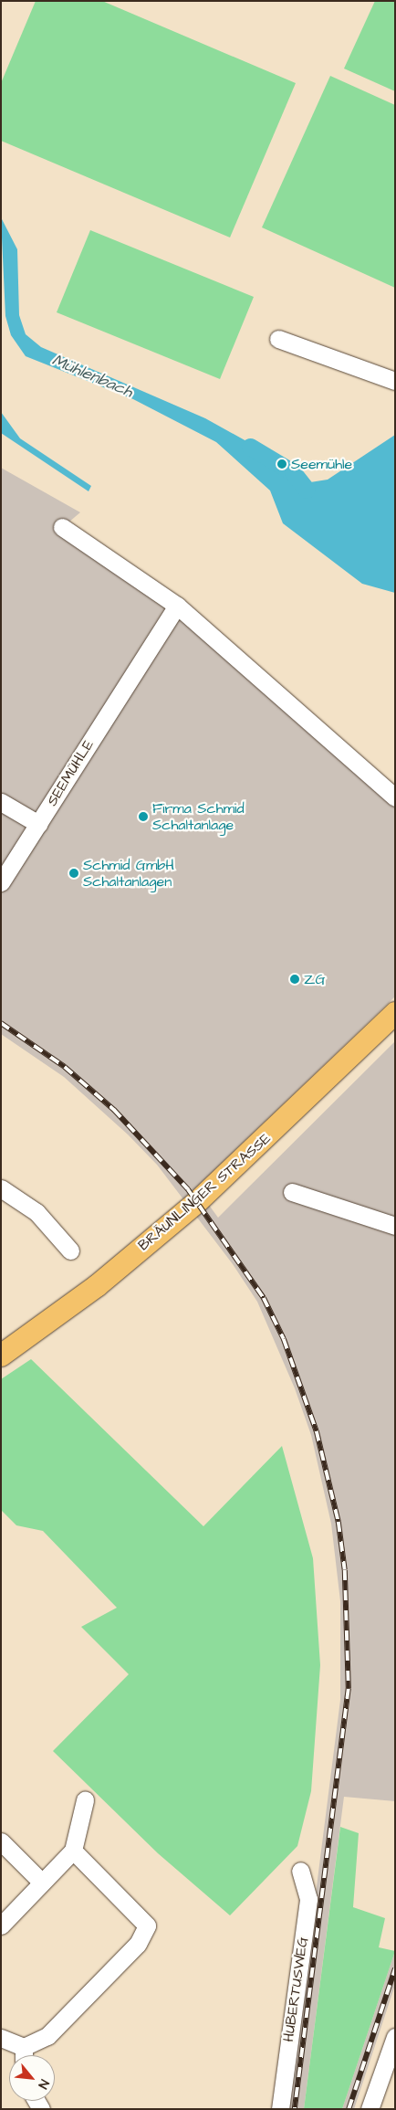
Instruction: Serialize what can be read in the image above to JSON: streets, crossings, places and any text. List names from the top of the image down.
{
  "streets": {
    "main road": ["BRÄUNLINGER STRASSE"],
    "street": ["SEEMÜHLE", "HUBERTUSWEG"]
  },
  "water": ["Mühlenbach"],
  "places": [
    "Seemühle",
    "Firma Schmid Schaltanlage",
    "Schmid GmbH Schaltanlagen",
    "ZG"
  ],
  "north": "bottom right"
}
